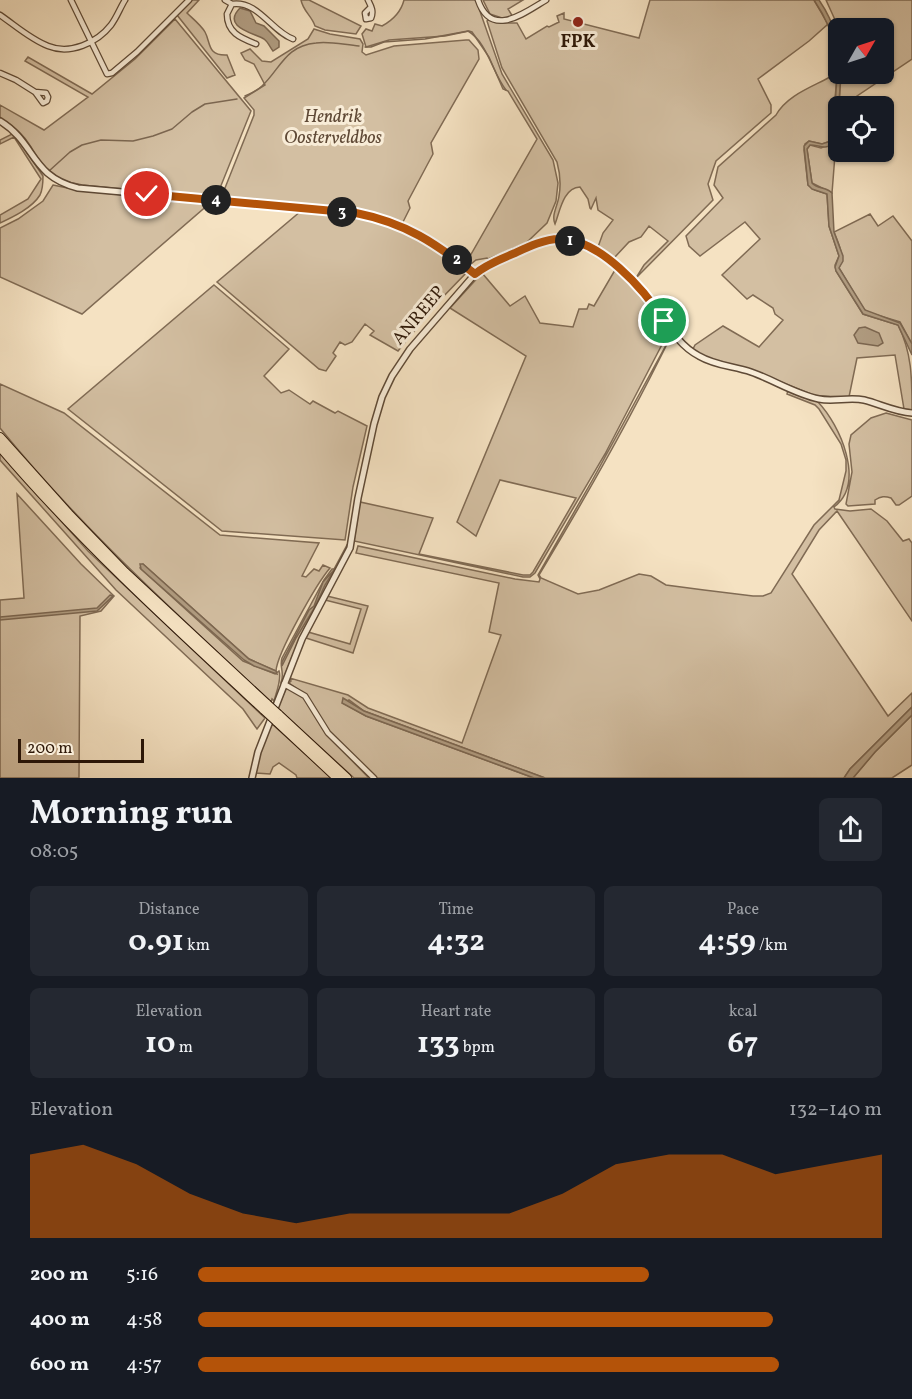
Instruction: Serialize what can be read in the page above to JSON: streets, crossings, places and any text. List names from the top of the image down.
{
  "streets": {
    "street": ["ANREEP"]
  },
  "parks": ["Hendrik Oosterveldbos"],
  "places": ["FPK"],
  "scale_bar": "200 m",
  "north": "top right",
  "page": {
    "pins": [
      "4",
      "3",
      "1",
      "2"
    ],
    "scale": "200 m",
    "heading": ["Morning run", "08:05"],
    "stats": [
      ["Distance", "0.91 km"],
      ["Time", "4:32"],
      ["Pace", "4:59 /km"],
      ["Elevation", "10 m"],
      ["Heart rate", "133 bpm"],
      ["kcal", "67"]
    ],
    "chart": ["Elevation", "132–140 m"],
    "list": [
      {
        "name": "200 m",
        "note": "5:16"
      },
      {
        "name": "400 m",
        "note": "4:58"
      },
      {
        "name": "600 m",
        "note": "4:57"
      }
    ]
  }
}
